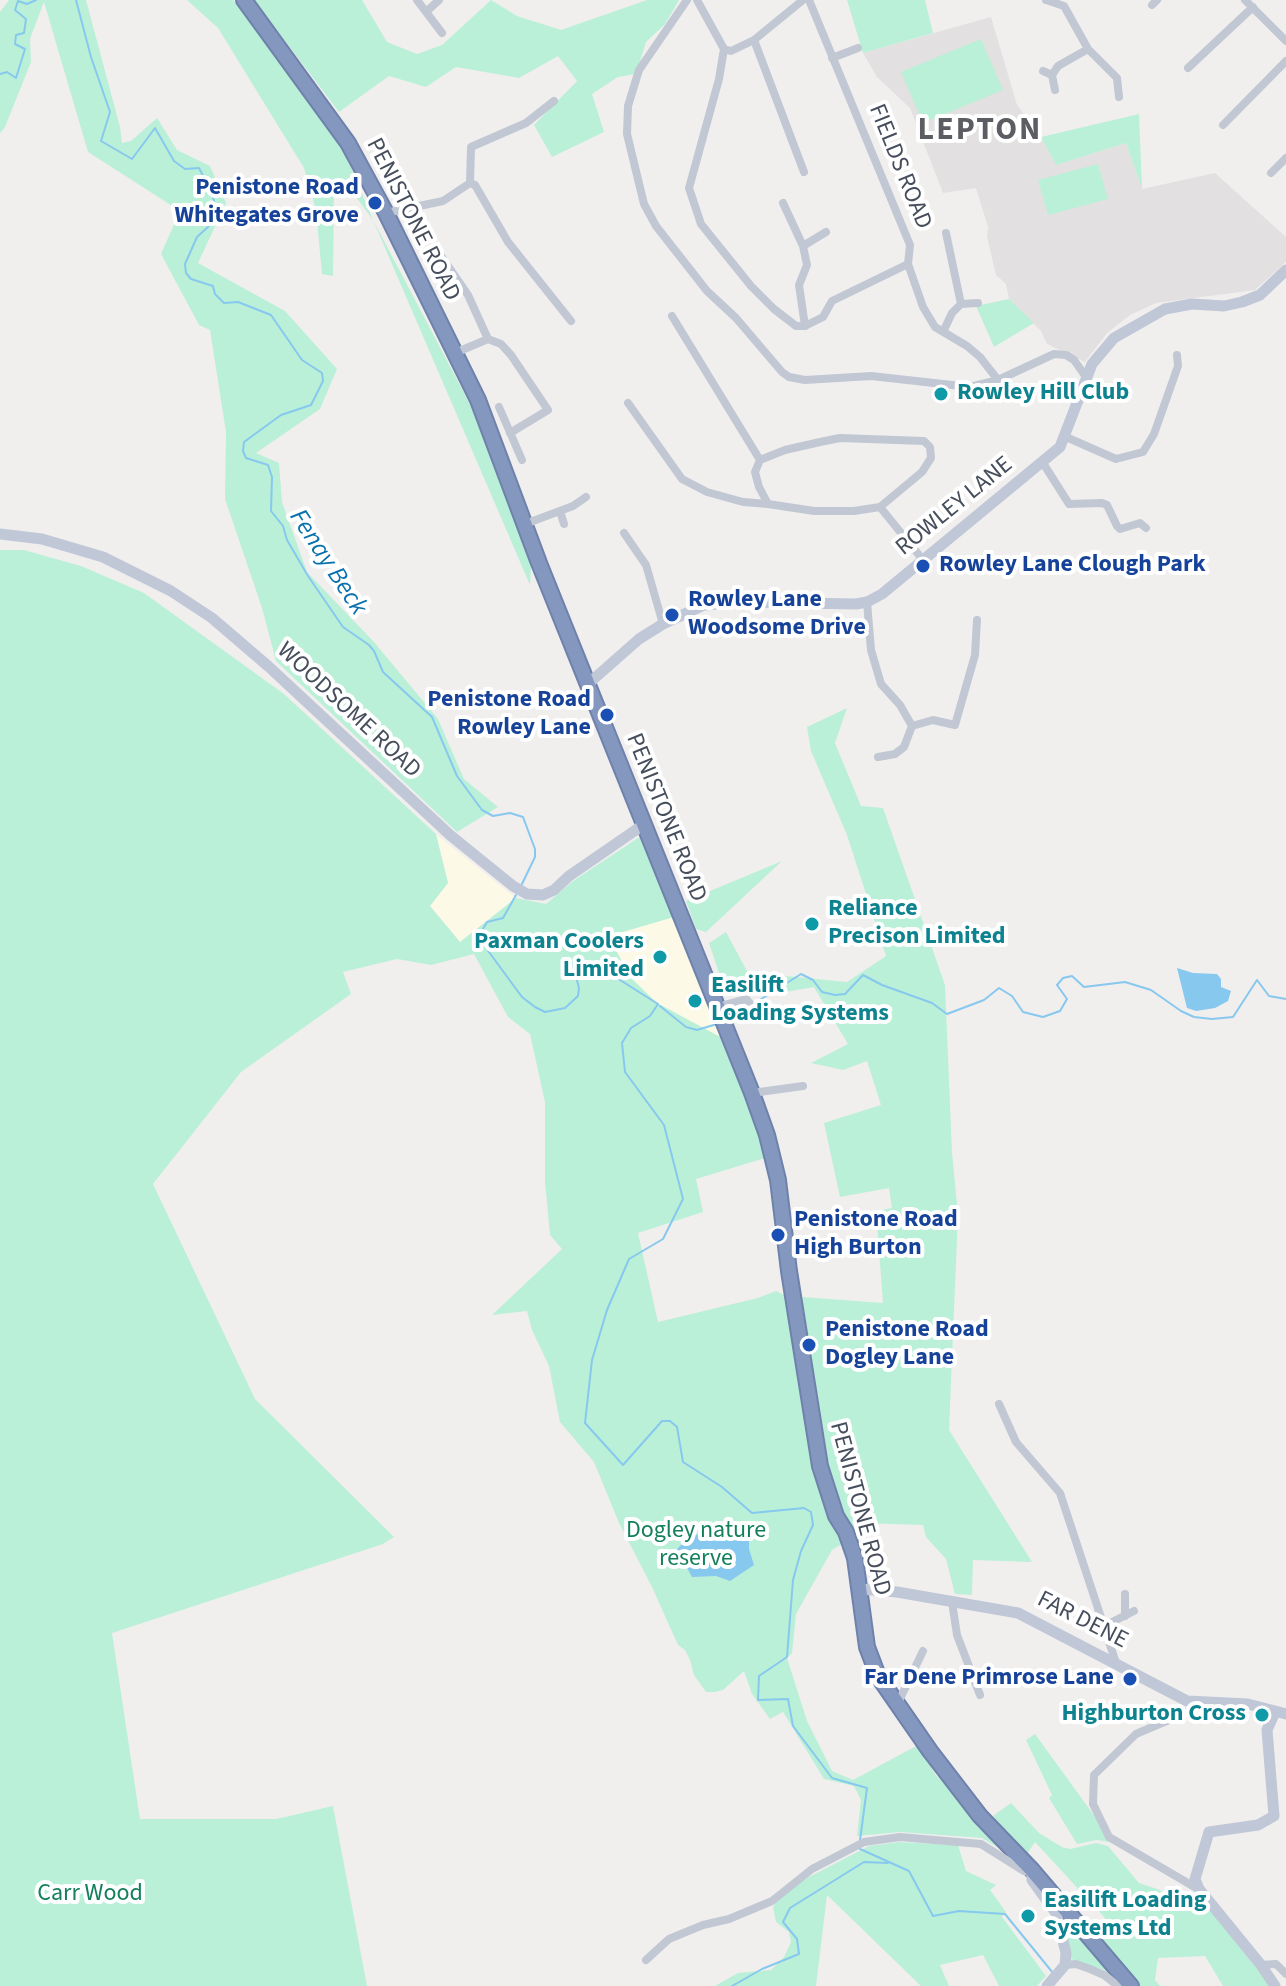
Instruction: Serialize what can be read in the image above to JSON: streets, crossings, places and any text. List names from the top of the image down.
{
  "streets": {
    "highway": ["PENISTONE ROAD"],
    "street": [
      "FIELDS ROAD",
      "ROWLEY LANE",
      "WOODSOME ROAD",
      "FAR DENE"
    ]
  },
  "crossings": [
    ["PENISTONE ROAD", "WOODSOME ROAD"],
    ["PENISTONE ROAD", "FAR DENE"]
  ],
  "districts": ["LEPTON"],
  "water": ["Fenay Beck"],
  "parks": ["Dogley nature reserve", "Carr Wood"],
  "places": [
    "Penistone Road Whitegates Grove",
    "Rowley Hill Club",
    "Rowley Lane Clough Park",
    "Rowley Lane Woodsome Drive",
    "Penistone Road Rowley Lane",
    "Reliance Precison Limited",
    "Paxman Coolers Limited",
    "Easilift Loading Systems",
    "Penistone Road High Burton",
    "Penistone Road Dogley Lane",
    "Far Dene Primrose Lane",
    "Highburton Cross",
    "Easilift Loading Systems Ltd"
  ]
}
